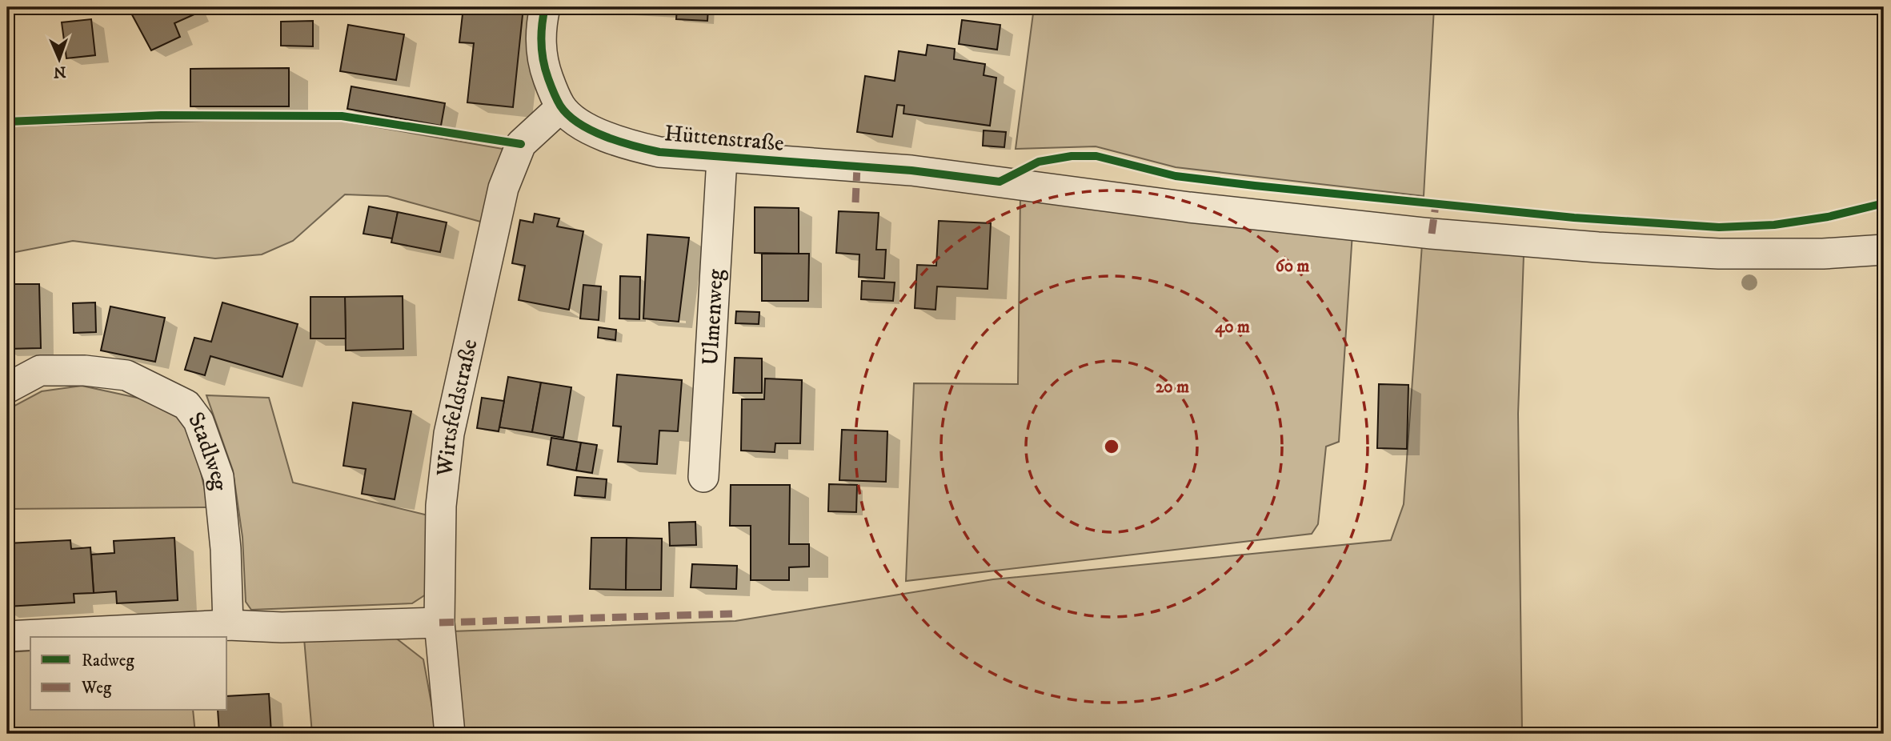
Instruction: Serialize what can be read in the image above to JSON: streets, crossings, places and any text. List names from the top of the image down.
{
  "streets": {
    "street": [
      "Hüttenstraße",
      "Ulmenweg",
      "Wirtsfeldstraße",
      "Stadlweg"
    ]
  },
  "crossings": [
    ["Hüttenstraße", "Ulmenweg"],
    ["Hüttenstraße", "Wirtsfeldstraße"]
  ],
  "legend": ["Radweg", "Weg"],
  "north": "bottom",
  "rings": ["60 m", "40 m", "20 m"]
}
